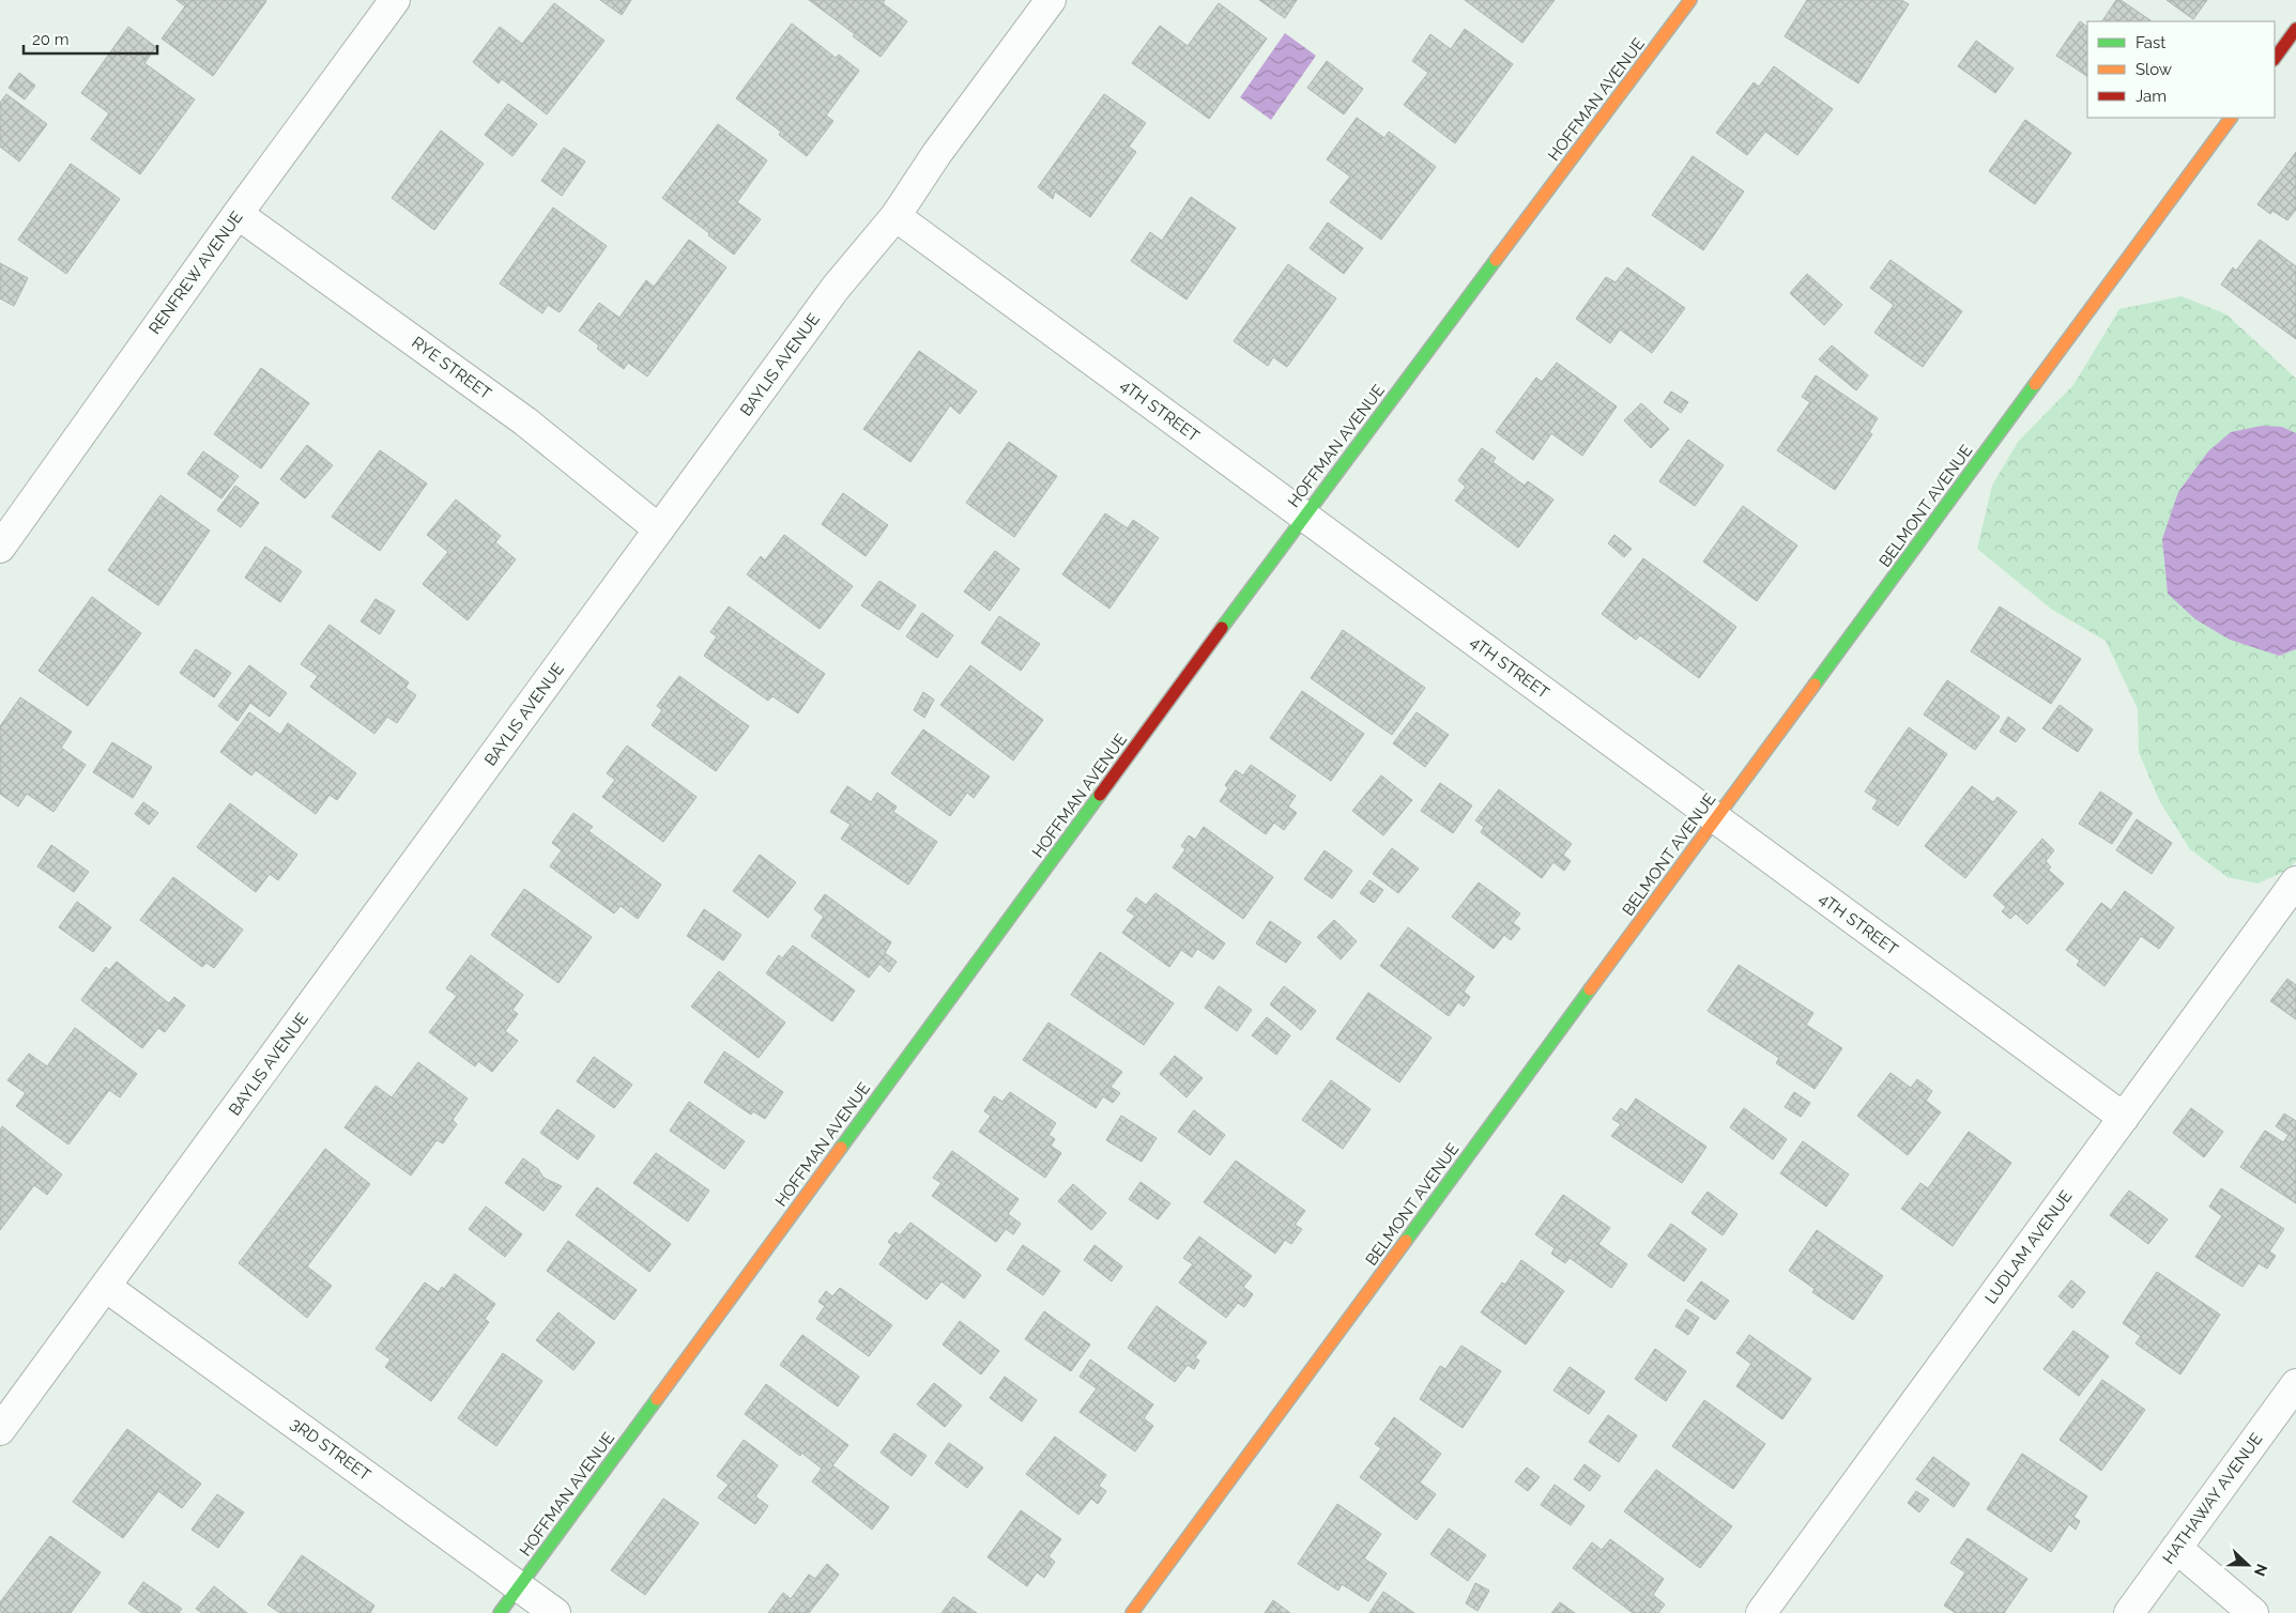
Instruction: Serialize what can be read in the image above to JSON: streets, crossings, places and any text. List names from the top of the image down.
{
  "streets": {
    "street": [
      "HOFFMAN AVENUE",
      "RENFREW AVENUE",
      "BAYLIS AVENUE",
      "RYE STREET",
      "4TH STREET",
      "BELMONT AVENUE",
      "LUDLAM AVENUE",
      "3RD STREET",
      "HATHAWAY AVENUE"
    ]
  },
  "crossings": [
    ["HOFFMAN AVENUE", "4TH STREET"],
    ["HOFFMAN AVENUE", "3RD STREET"],
    ["RENFREW AVENUE", "RYE STREET"],
    ["BAYLIS AVENUE", "RYE STREET"],
    ["BAYLIS AVENUE", "4TH STREET"],
    ["BAYLIS AVENUE", "3RD STREET"],
    ["4TH STREET", "BELMONT AVENUE"],
    ["4TH STREET", "LUDLAM AVENUE"]
  ],
  "legend": ["Fast", "Slow", "Jam"],
  "scale_bar": "20 m",
  "north": "right"
}
